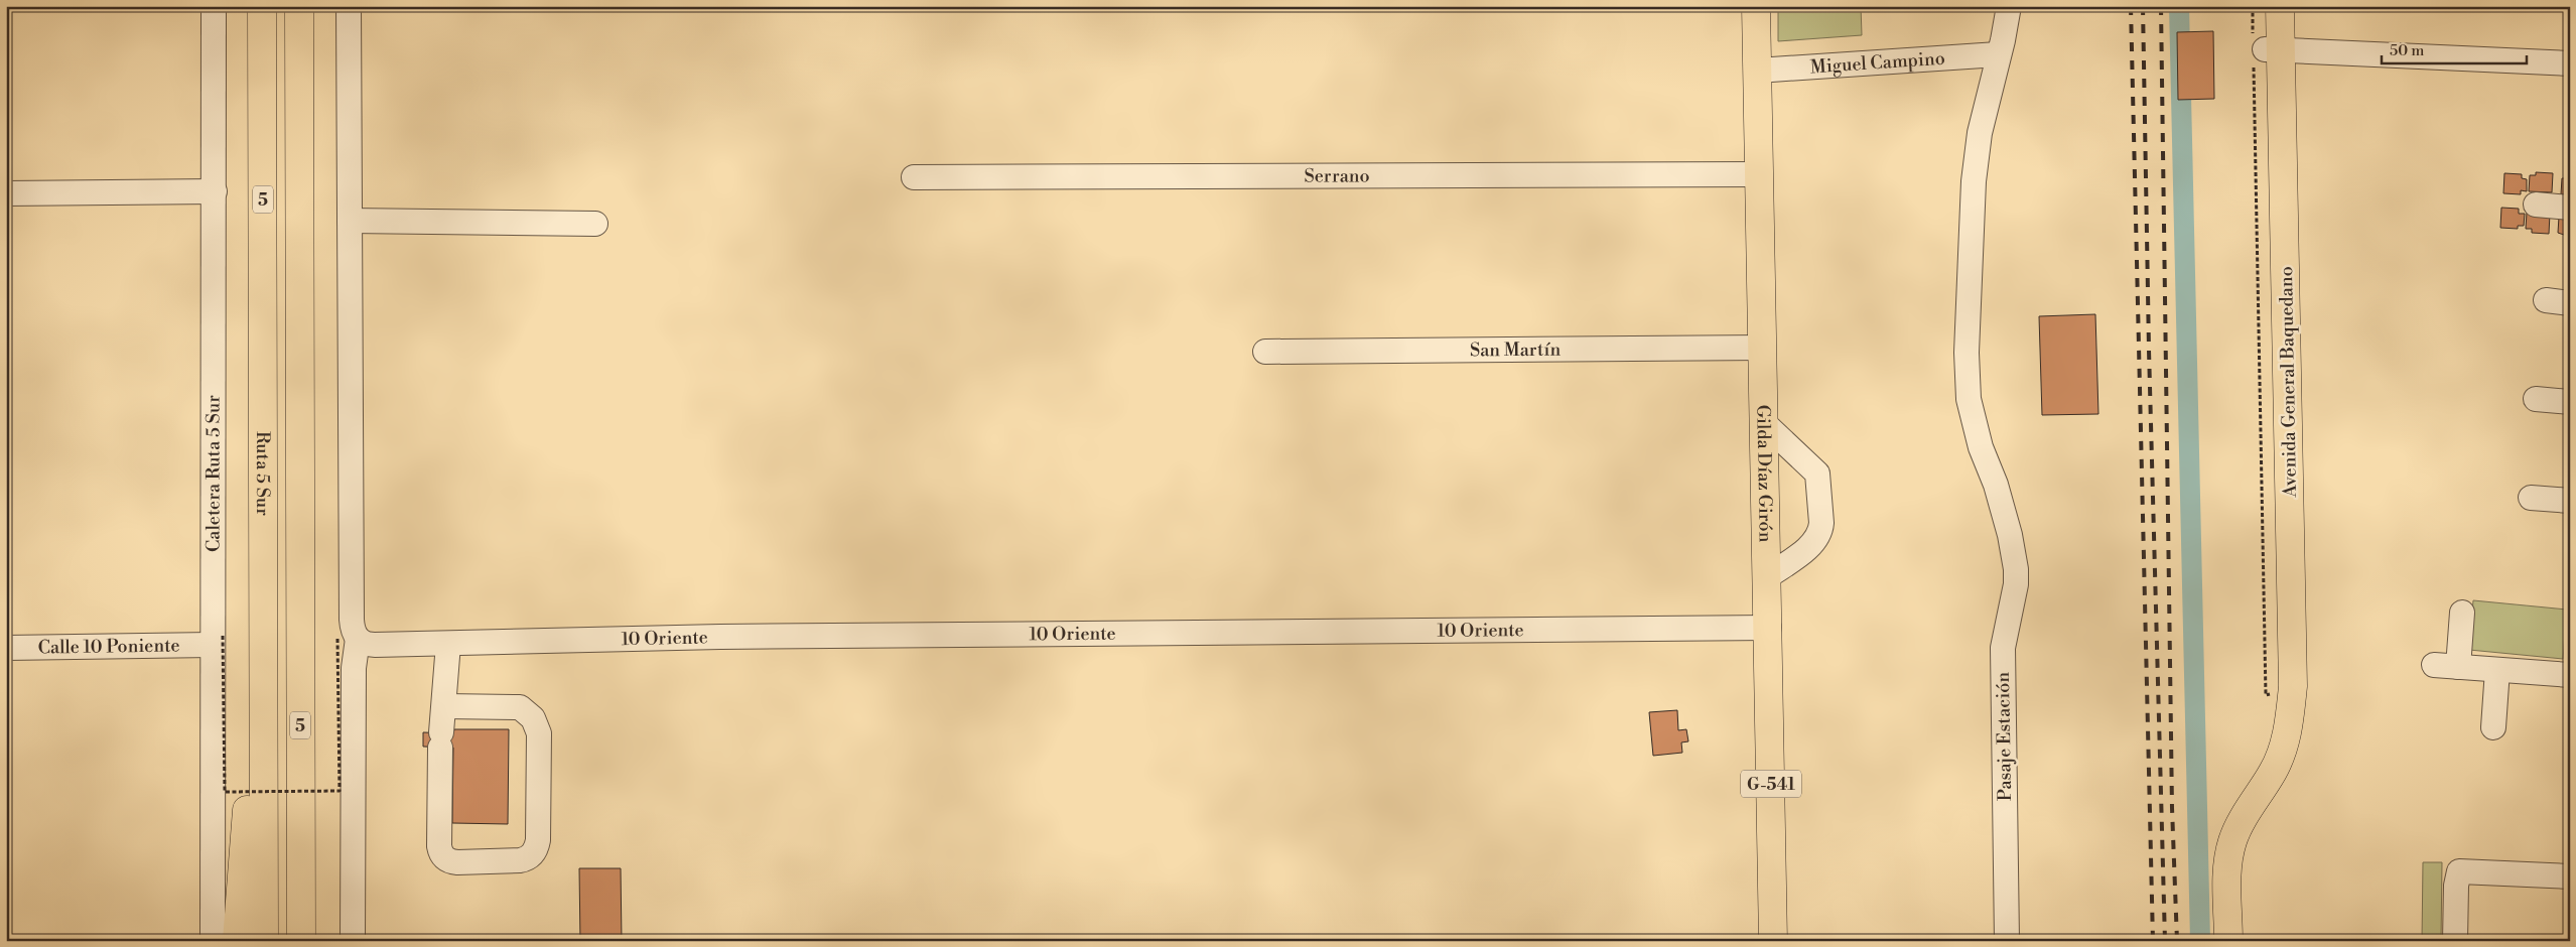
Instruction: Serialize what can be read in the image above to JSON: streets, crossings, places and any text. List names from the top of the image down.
{
  "streets": {
    "main road": [
      "5",
      "Avenida General Baquedano",
      "Ruta 5 Sur",
      "Gilda Díaz Girón",
      "G-541"
    ],
    "street": [
      "Miguel Campino",
      "Serrano",
      "San Martín",
      "Caletera Ruta 5 Sur",
      "10 Oriente",
      "Calle 10 Poniente",
      "Pasaje Estación"
    ]
  },
  "crossings": [
    ["Miguel Campino", "Gilda Díaz Girón"],
    ["Miguel Campino", "Pasaje Estación"],
    ["Serrano", "Gilda Díaz Girón"],
    ["San Martín", "Gilda Díaz Girón"],
    ["Caletera Ruta 5 Sur", "Calle 10 Poniente"],
    ["Gilda Díaz Girón", "10 Oriente"]
  ],
  "scale_bar": "50 m"
}
